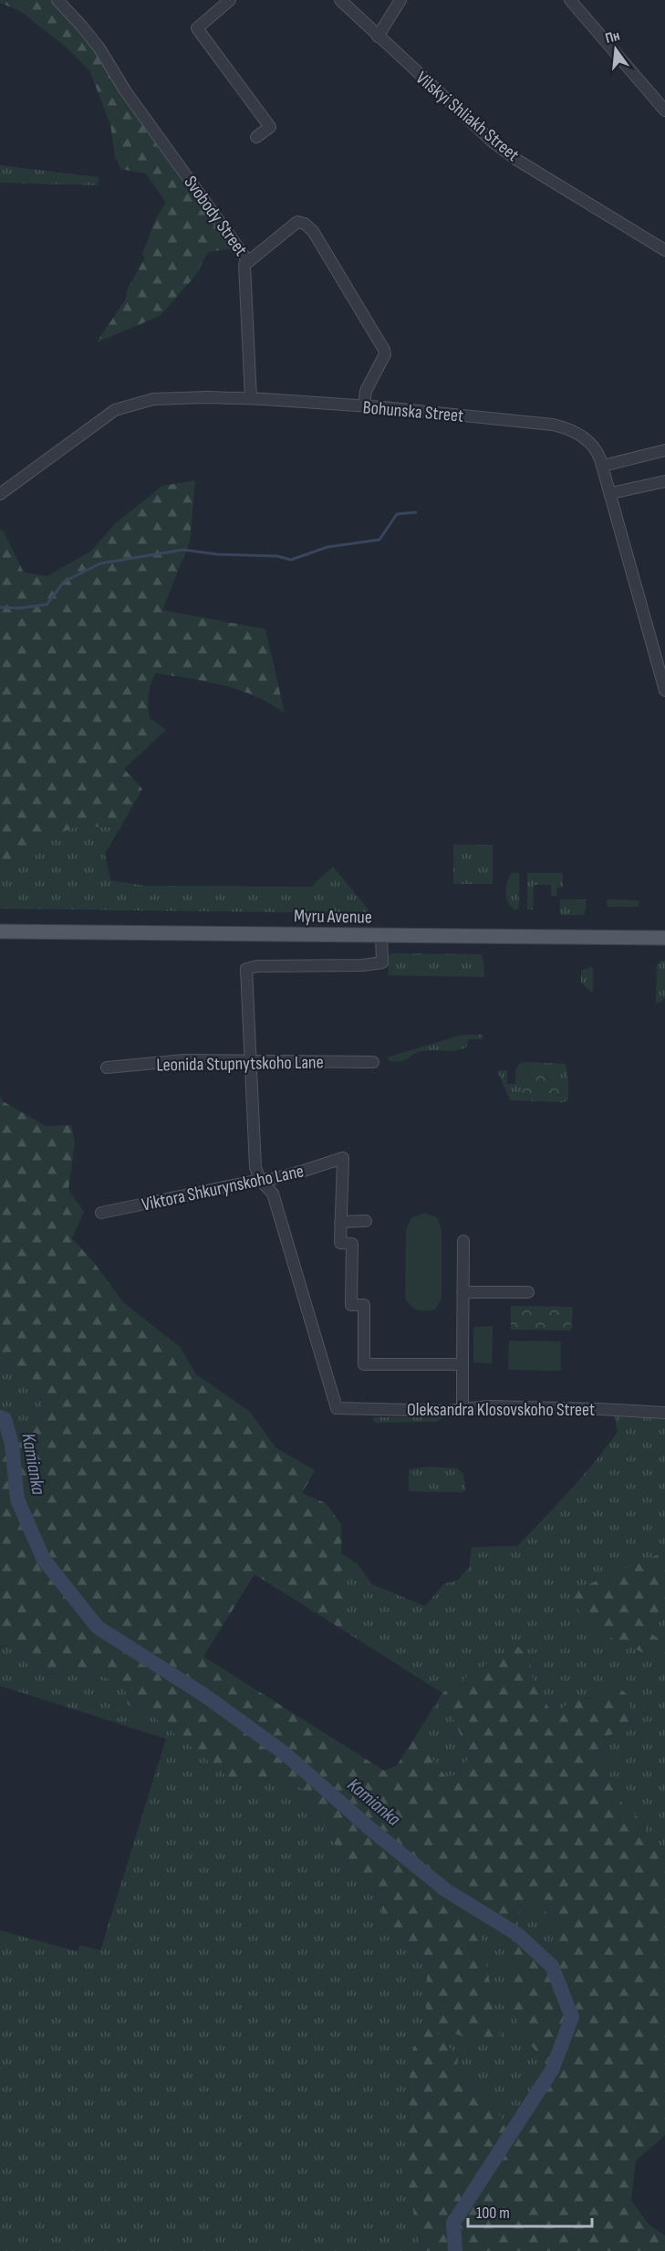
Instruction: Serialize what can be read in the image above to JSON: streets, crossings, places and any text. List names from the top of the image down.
{
  "streets": {
    "main road": ["Myru Avenue"],
    "street": [
      "Vilskyi Shliakh Street",
      "Svobody Street",
      "Bohunska Street",
      "Leonida Stupnytskoho Lane",
      "Viktora Shkurynskoho Lane",
      "Oleksandra Klosovskoho Street"
    ]
  },
  "crossings": [
    ["Svobody Street", "Bohunska Street"],
    ["Viktora Shkurynskoho Lane", "Oleksandra Klosovskoho Street"]
  ],
  "water": ["Kamianka"],
  "scale_bar": "100 m",
  "north": "top"
}
